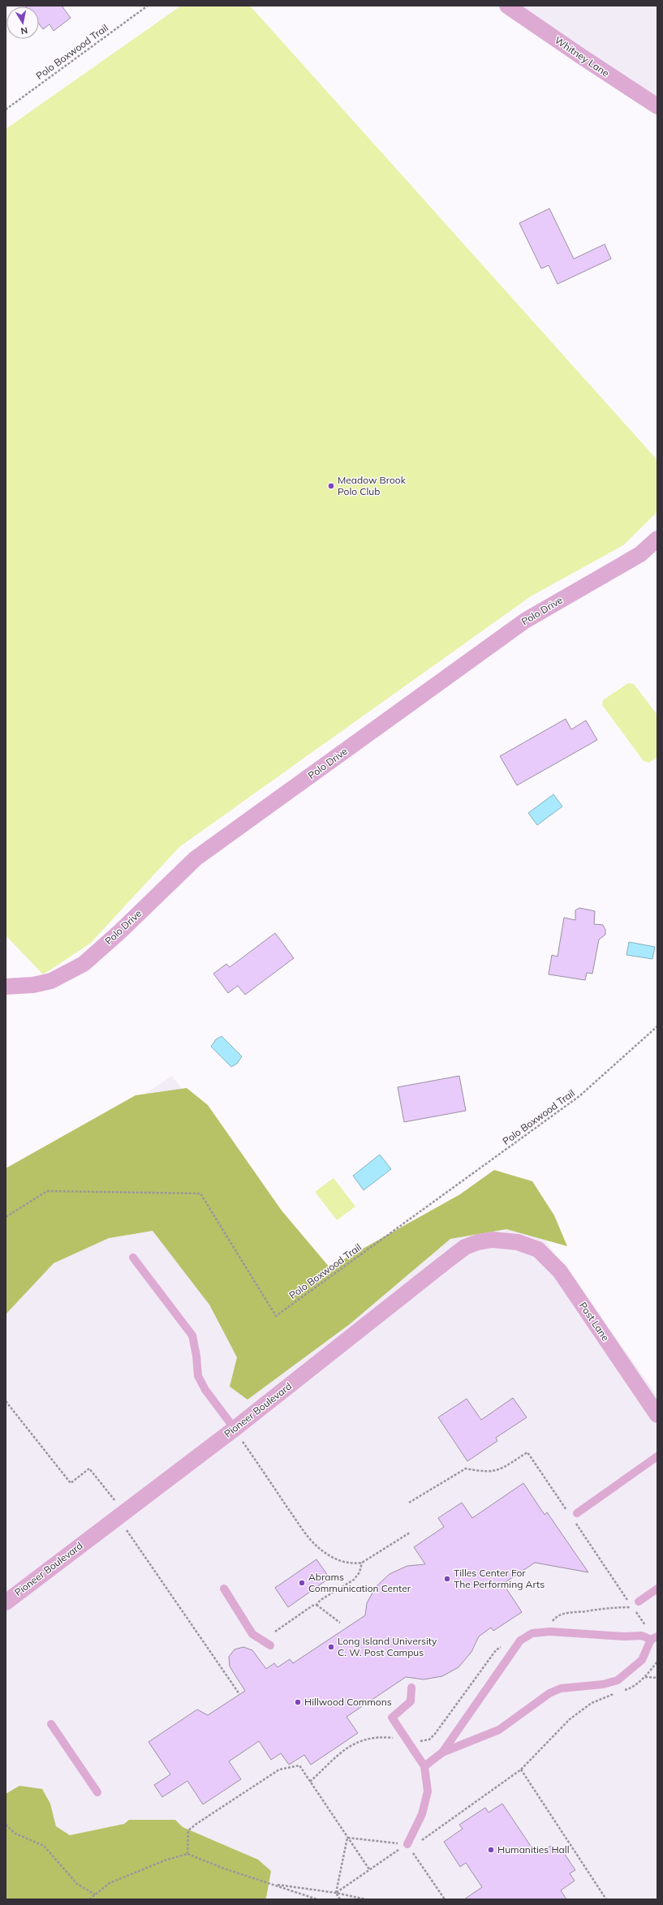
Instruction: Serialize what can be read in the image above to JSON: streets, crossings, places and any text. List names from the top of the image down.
{
  "streets": {
    "street": [
      "Whitney Lane",
      "Polo Drive",
      "Post Lane",
      "Pioneer Boulevard"
    ],
    "path": ["Polo Boxwood Trail"]
  },
  "crossings": [
    ["Post Lane", "Pioneer Boulevard"]
  ],
  "places": [
    "Meadow Brook Polo Club",
    "Tilles Center For The Performing Arts",
    "Abrams Communication Center",
    "Long Island University C. W. Post Campus",
    "Hillwood Commons",
    "Humanities Hall"
  ],
  "north": "bottom"
}
